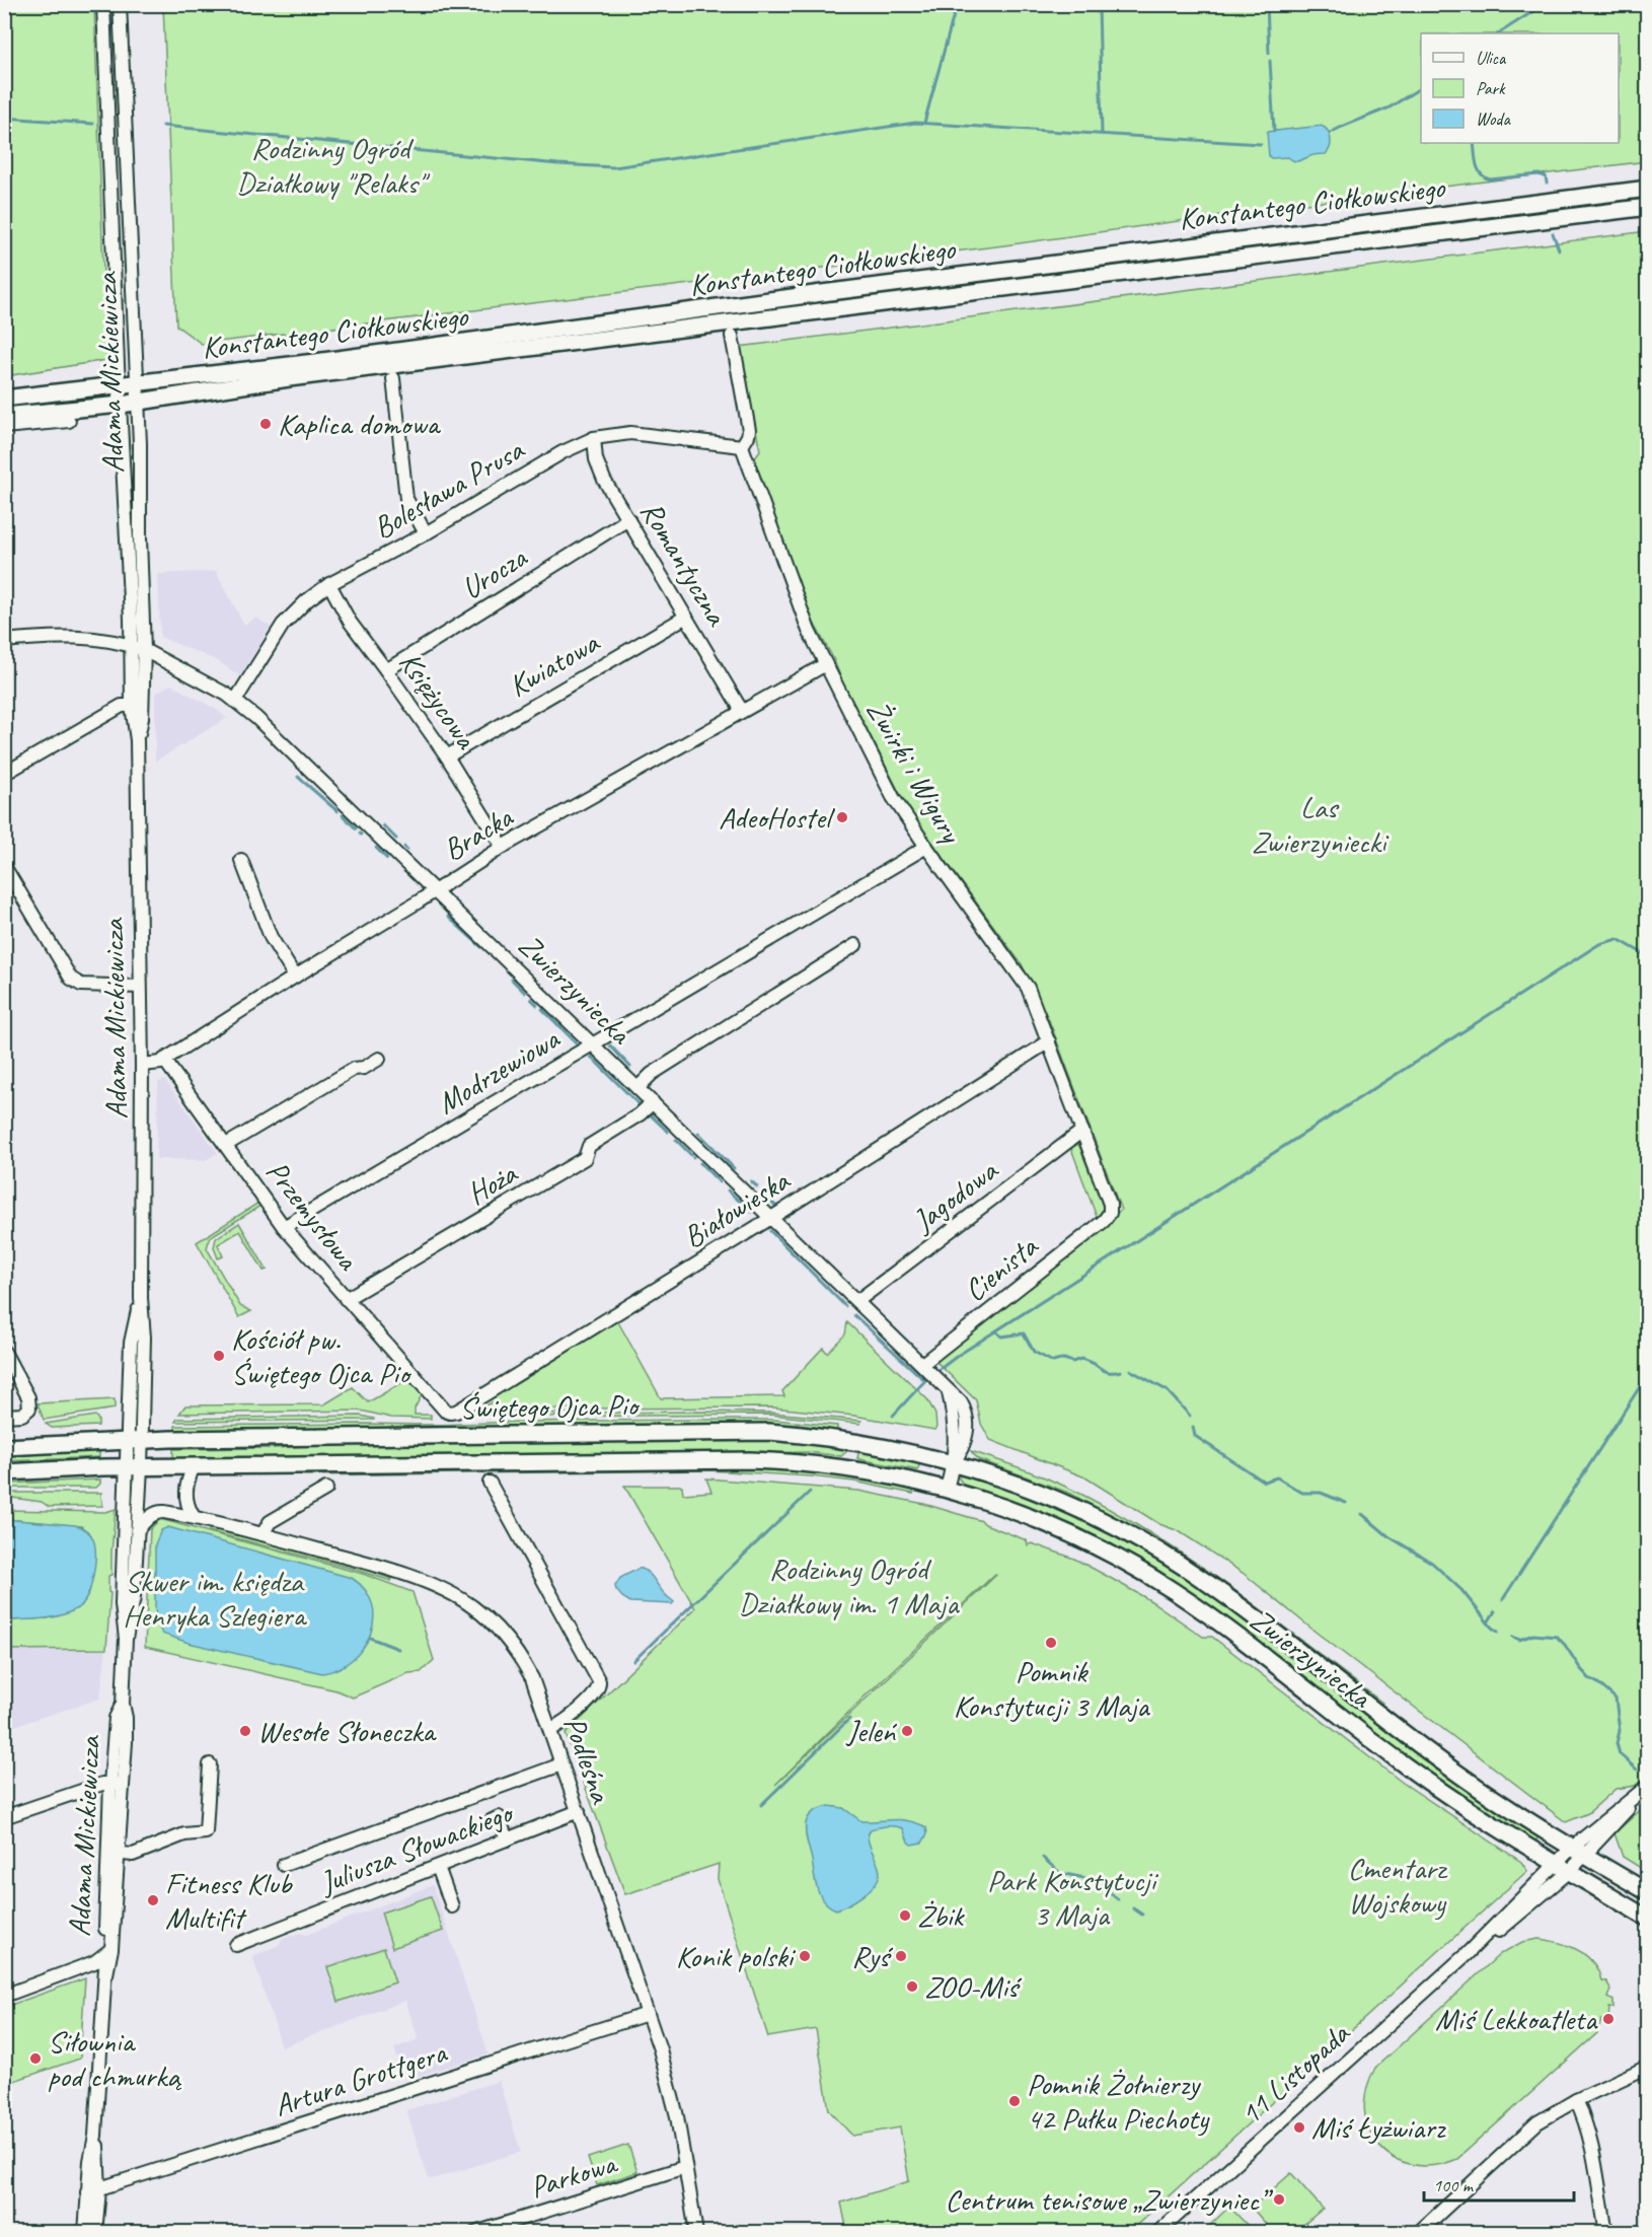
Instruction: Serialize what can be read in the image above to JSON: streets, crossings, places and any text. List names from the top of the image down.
{
  "streets": {
    "main road": ["Konstantego Ciołkowskiego", "Zwierzyniecka", "Świętego Ojca Pio"],
    "street": [
      "Adama Mickiewicza",
      "Bolesława Prusa",
      "Romantyczna",
      "Urocza",
      "Kwiatowa",
      "Księżycowa",
      "Żwirki i Wigury",
      "Bracka",
      "Modrzewiowa",
      "Hoża",
      "Jagodowa",
      "Białowieska",
      "Przemysłowa",
      "Cienista",
      "Podleśna",
      "Juliusza Słowackiego",
      "11 Listopada",
      "Artura Grottgera",
      "Parkowa"
    ]
  },
  "crossings": [
    ["Konstantego Ciołkowskiego", "Adama Mickiewicza"],
    ["Adama Mickiewicza", "Zwierzyniecka"],
    ["Adama Mickiewicza", "Świętego Ojca Pio"],
    ["Adama Mickiewicza", "Podleśna"],
    ["Adama Mickiewicza", "Artura Grottgera"],
    ["Bolesława Prusa", "Romantyczna"],
    ["Bolesława Prusa", "Księżycowa"],
    ["Bolesława Prusa", "Żwirki i Wigury"],
    ["Bolesława Prusa", "Zwierzyniecka"],
    ["Romantyczna", "Urocza"],
    ["Romantyczna", "Kwiatowa"],
    ["Romantyczna", "Bracka"],
    ["Urocza", "Księżycowa"],
    ["Kwiatowa", "Księżycowa"],
    ["Księżycowa", "Bracka"],
    ["Żwirki i Wigury", "Bracka"],
    ["Żwirki i Wigury", "Modrzewiowa"],
    ["Żwirki i Wigury", "Jagodowa"],
    ["Żwirki i Wigury", "Białowieska"],
    ["Żwirki i Wigury", "Cienista"],
    ["Bracka", "Zwierzyniecka"],
    ["Bracka", "Przemysłowa"],
    ["Zwierzyniecka", "Modrzewiowa"],
    ["Zwierzyniecka", "Hoża"],
    ["Zwierzyniecka", "Jagodowa"],
    ["Zwierzyniecka", "Białowieska"],
    ["Zwierzyniecka", "Cienista"],
    ["Zwierzyniecka", "Świętego Ojca Pio"],
    ["Zwierzyniecka", "11 Listopada"],
    ["Modrzewiowa", "Przemysłowa"],
    ["Hoża", "Przemysłowa"],
    ["Białowieska", "Przemysłowa"],
    ["Podleśna", "Juliusza Słowackiego"],
    ["Podleśna", "Artura Grottgera"],
    ["Podleśna", "Parkowa"]
  ],
  "parks": [
    "Rodzinny Ogród Działkowy \"Relaks\"",
    "Las Zwierzyniecki",
    "Rodzinny Ogród Działkowy im. 1 Maja",
    "Skwer im. księdza Henryka Szlegiera",
    "Cmentarz Wojskowy",
    "Park Konstytucji 3 Maja"
  ],
  "places": [
    "Kaplica domowa",
    "AdeoHostel",
    "Kościół pw. Świętego Ojca Pio",
    "Pomnik Konstytucji 3 Maja",
    "Wesołe Słoneczka",
    "Jeleń",
    "Fitness Klub Multifit",
    "Żbik",
    "Konik polski",
    "Ryś",
    "ZOO-Miś",
    "Miś Lekkoatleta",
    "Siłownia pod chmurką",
    "Pomnik Żołnierzy 42 Pułku Piechoty",
    "Miś Łyżwiarz",
    "Centrum tenisowe „Zwierzyniec”"
  ],
  "legend": ["Ulica", "Park", "Woda"],
  "scale_bar": "100 m"
}
